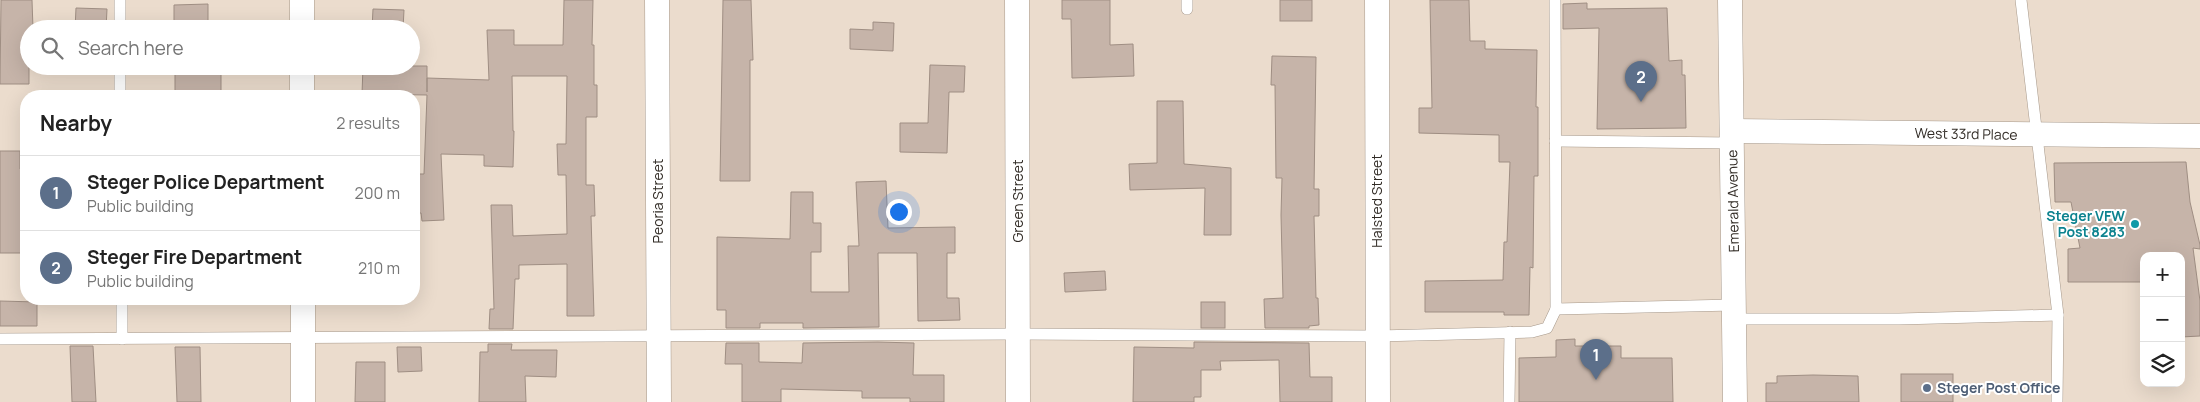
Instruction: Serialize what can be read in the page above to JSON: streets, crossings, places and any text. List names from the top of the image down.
{
  "streets": {
    "street": [
      "West 33rd Place",
      "Peoria Street",
      "Green Street",
      "Halsted Street",
      "Emerald Avenue"
    ]
  },
  "crossings": [
    ["West 33rd Place", "Emerald Avenue"]
  ],
  "places": ["Steger VFW Post 8283", "Steger Post Office"],
  "page": {
    "search": "Search here",
    "pins": ["2", "1"],
    "heading": ["Nearby", "2 results"],
    "list": [
      {
        "mark": "1",
        "name": "Steger Police Department",
        "note": "Public building",
        "value": "200 m"
      },
      {
        "mark": "2",
        "name": "Steger Fire Department",
        "note": "Public building",
        "value": "210 m"
      }
    ],
    "map_buttons": ["+", "−"]
  }
}
